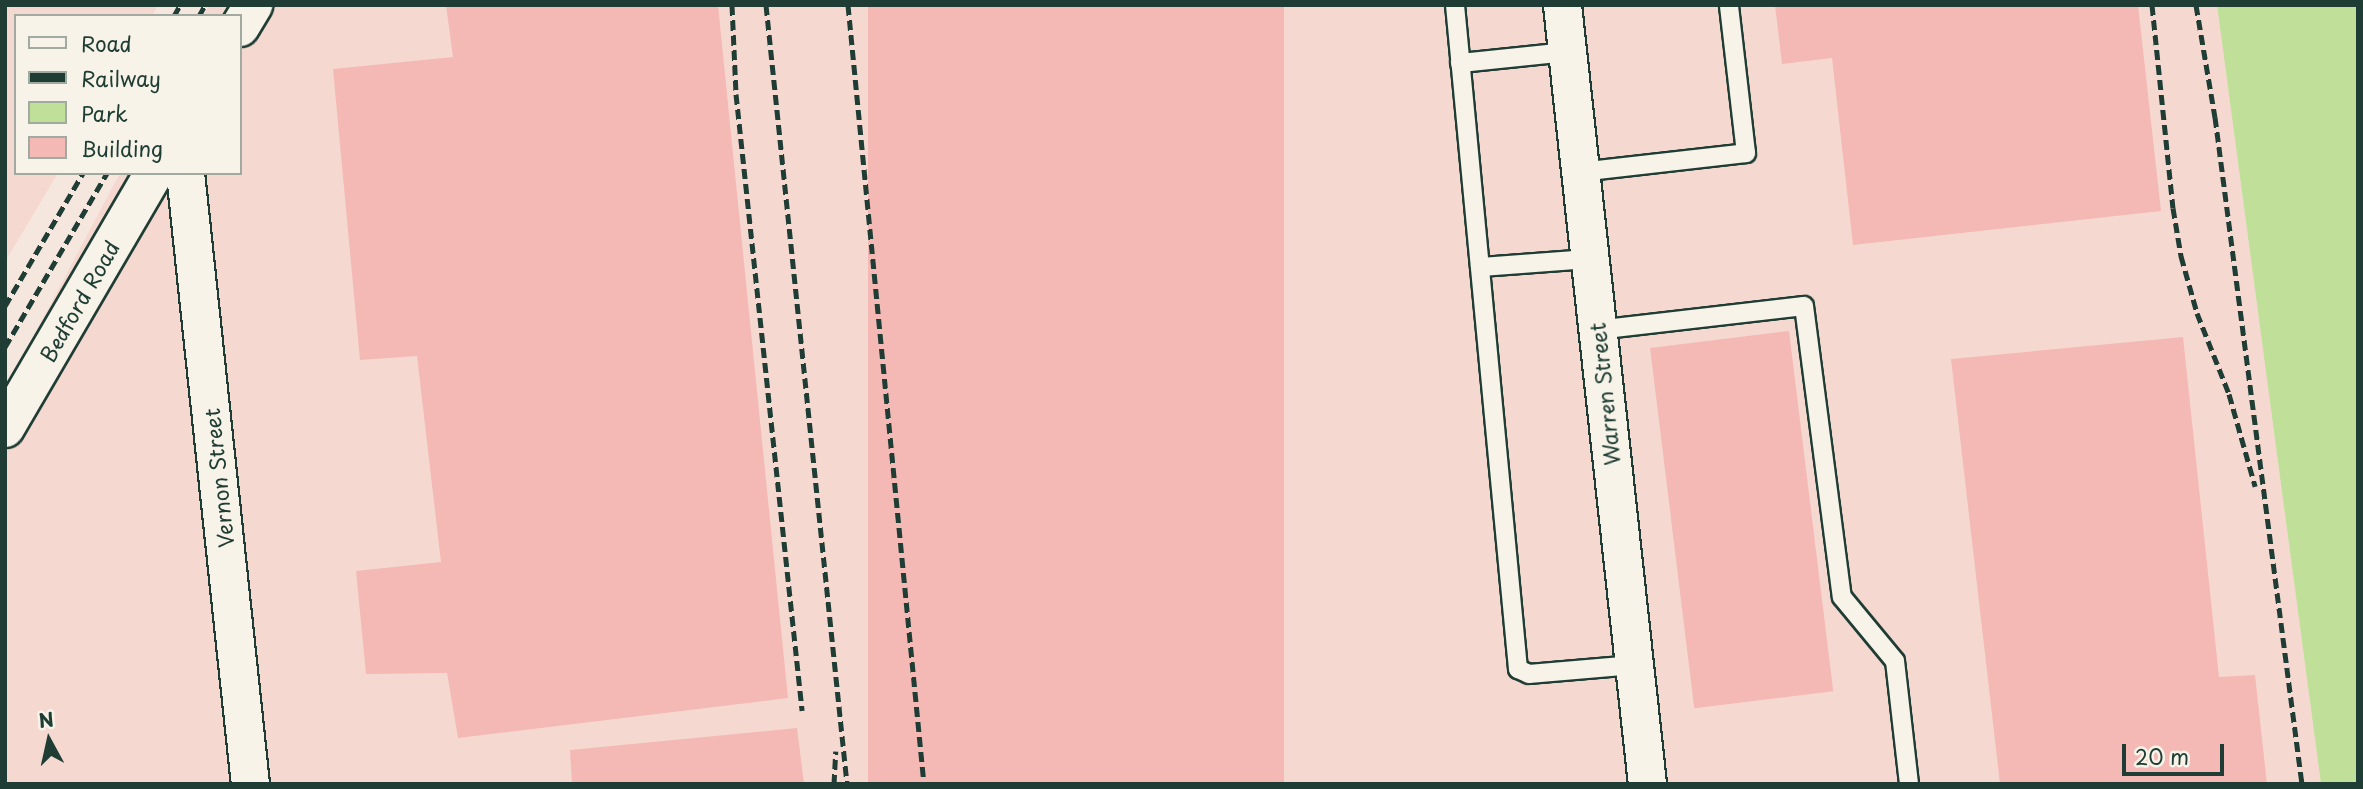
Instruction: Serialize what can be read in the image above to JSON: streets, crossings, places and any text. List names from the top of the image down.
{
  "streets": {
    "street": ["Bedford Road", "Warren Street", "Vernon Street"]
  },
  "legend": [
    "Road",
    "Railway",
    "Park",
    "Building"
  ],
  "scale_bar": "20 m",
  "north": "top"
}
